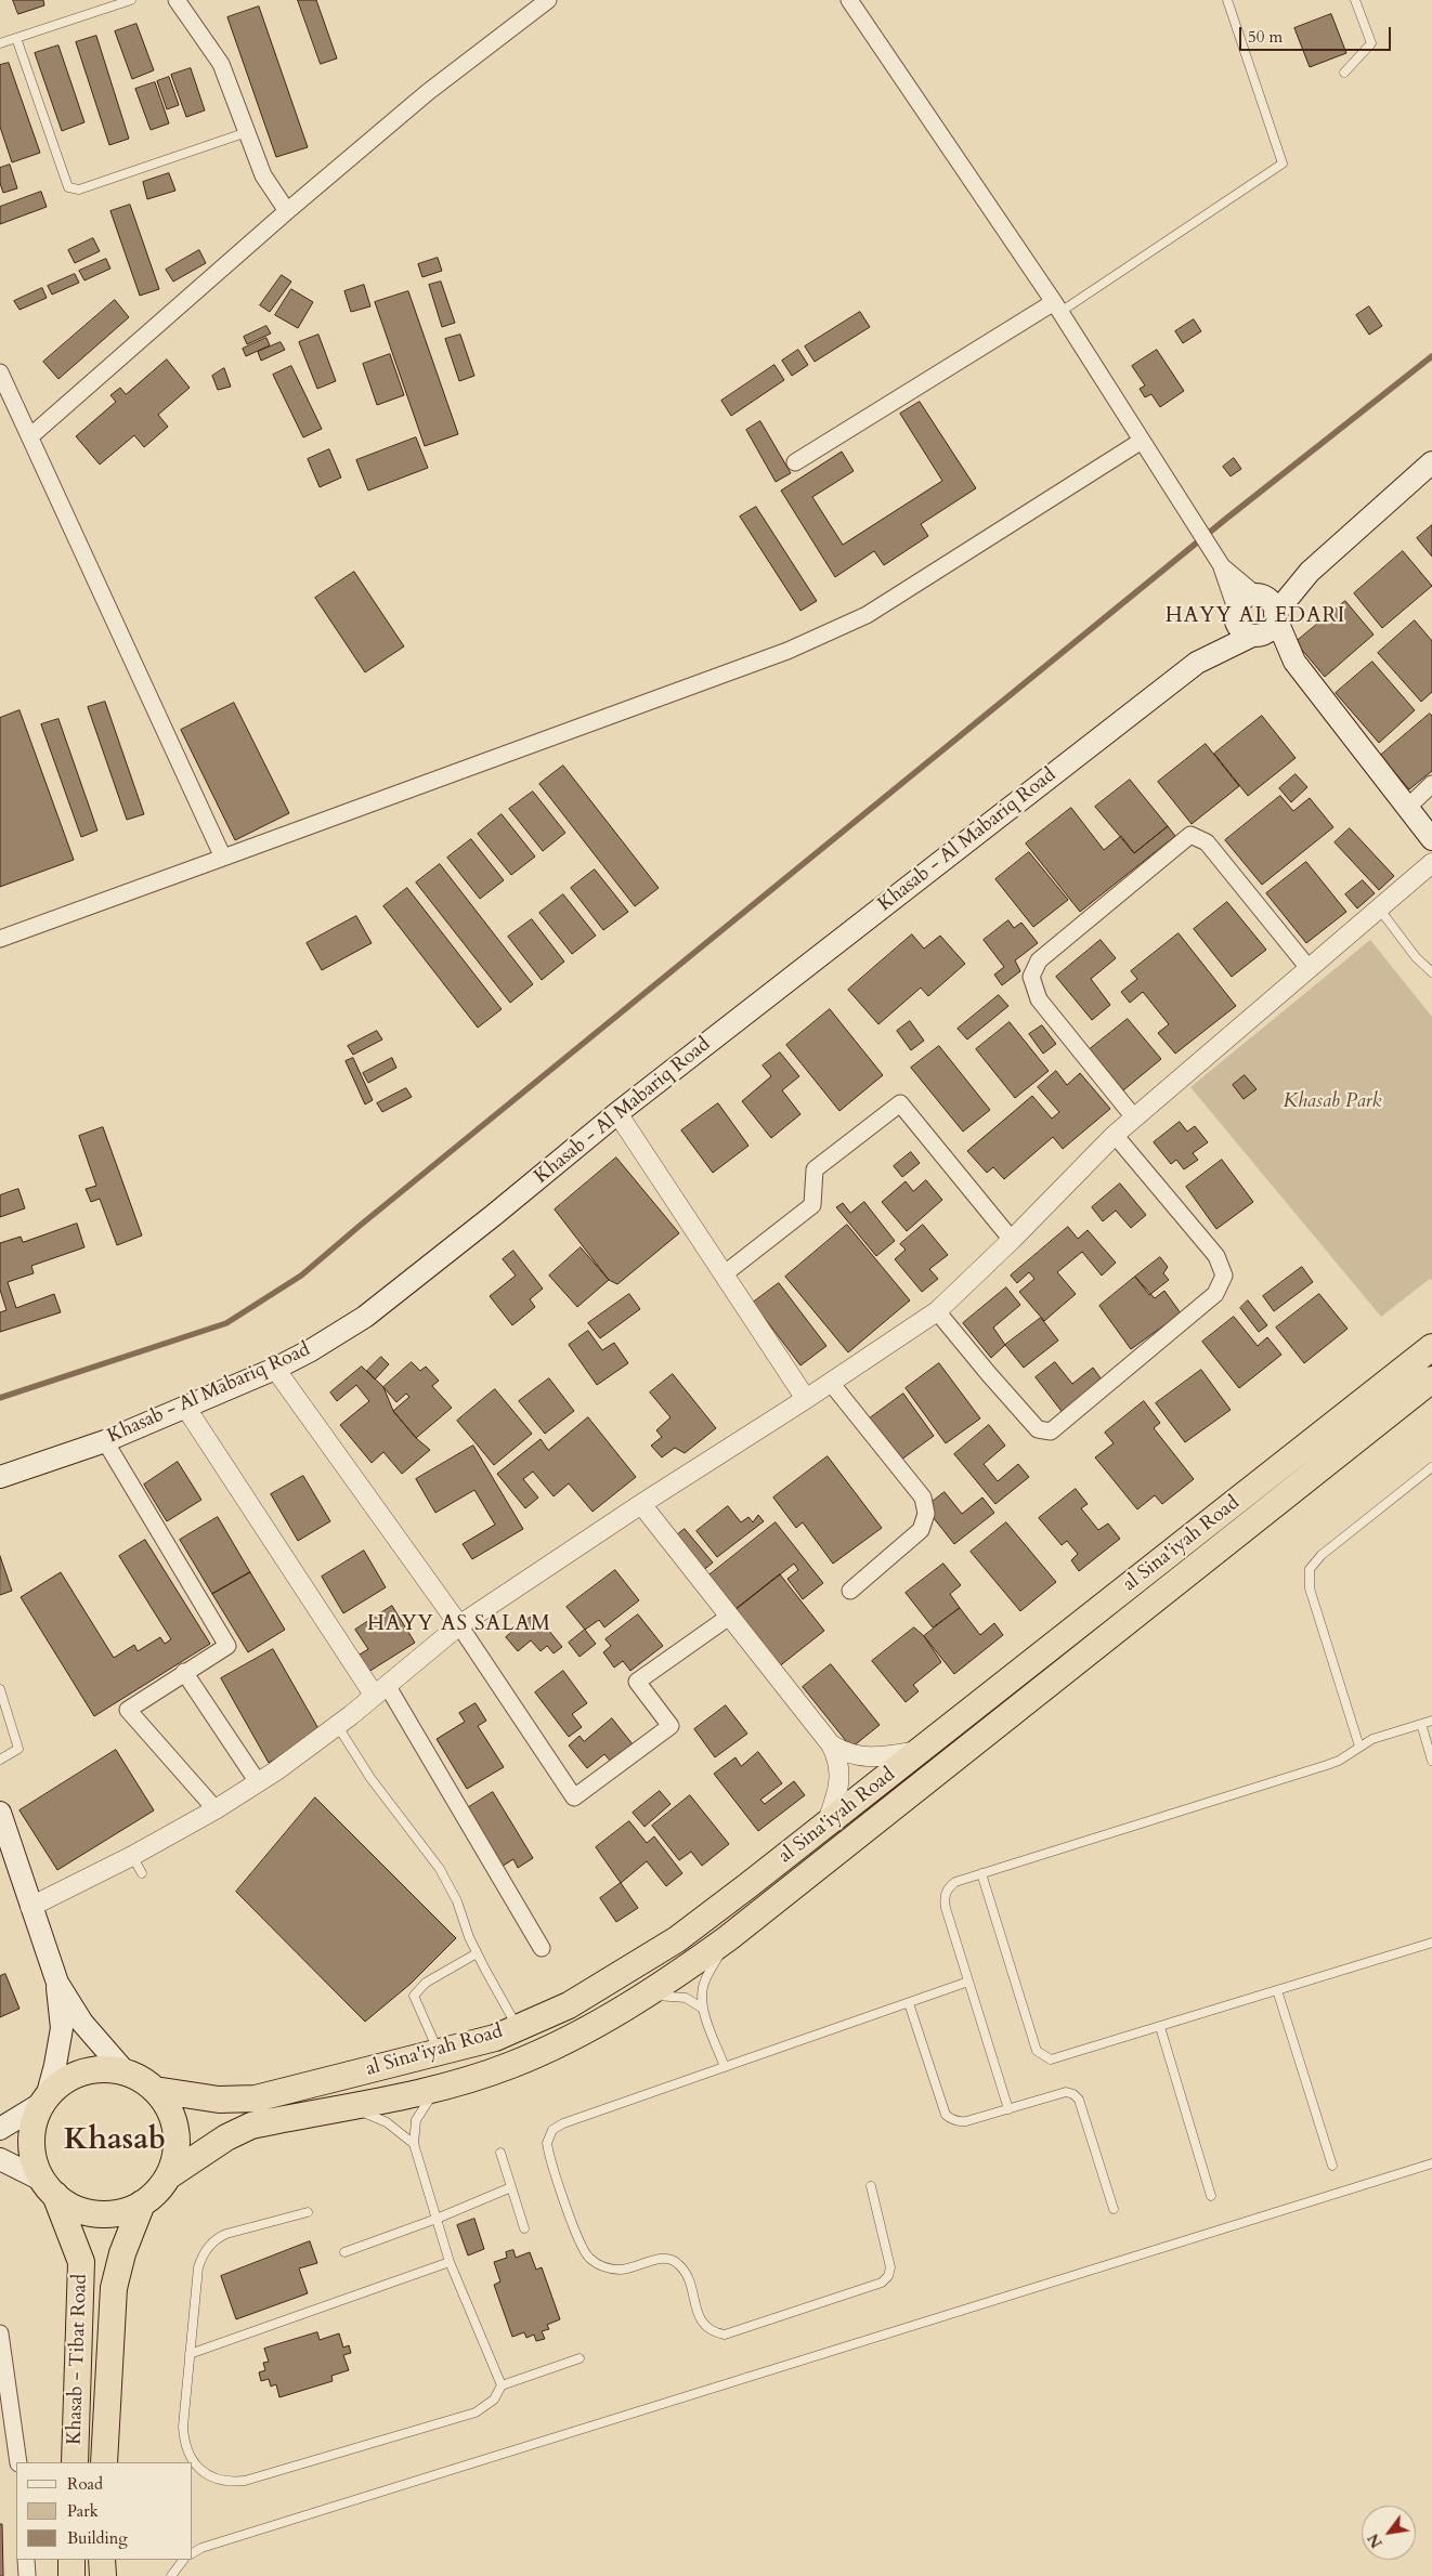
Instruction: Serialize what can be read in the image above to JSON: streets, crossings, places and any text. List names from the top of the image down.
{
  "streets": {
    "highway": ["al Sina'iyah Road", "Khasab - Tibat Road"],
    "main road": ["Khasab - Al Mabariq Road"]
  },
  "crossings": [
    ["al Sina'iyah Road", "Khasab - Tibat Road"]
  ],
  "districts": ["HAYY AL EDARI", "HAYY AS SALAM", "Khasab"],
  "parks": ["Khasab Park"],
  "legend": ["Road", "Park", "Building"],
  "scale_bar": "50 m",
  "north": "bottom left"
}
